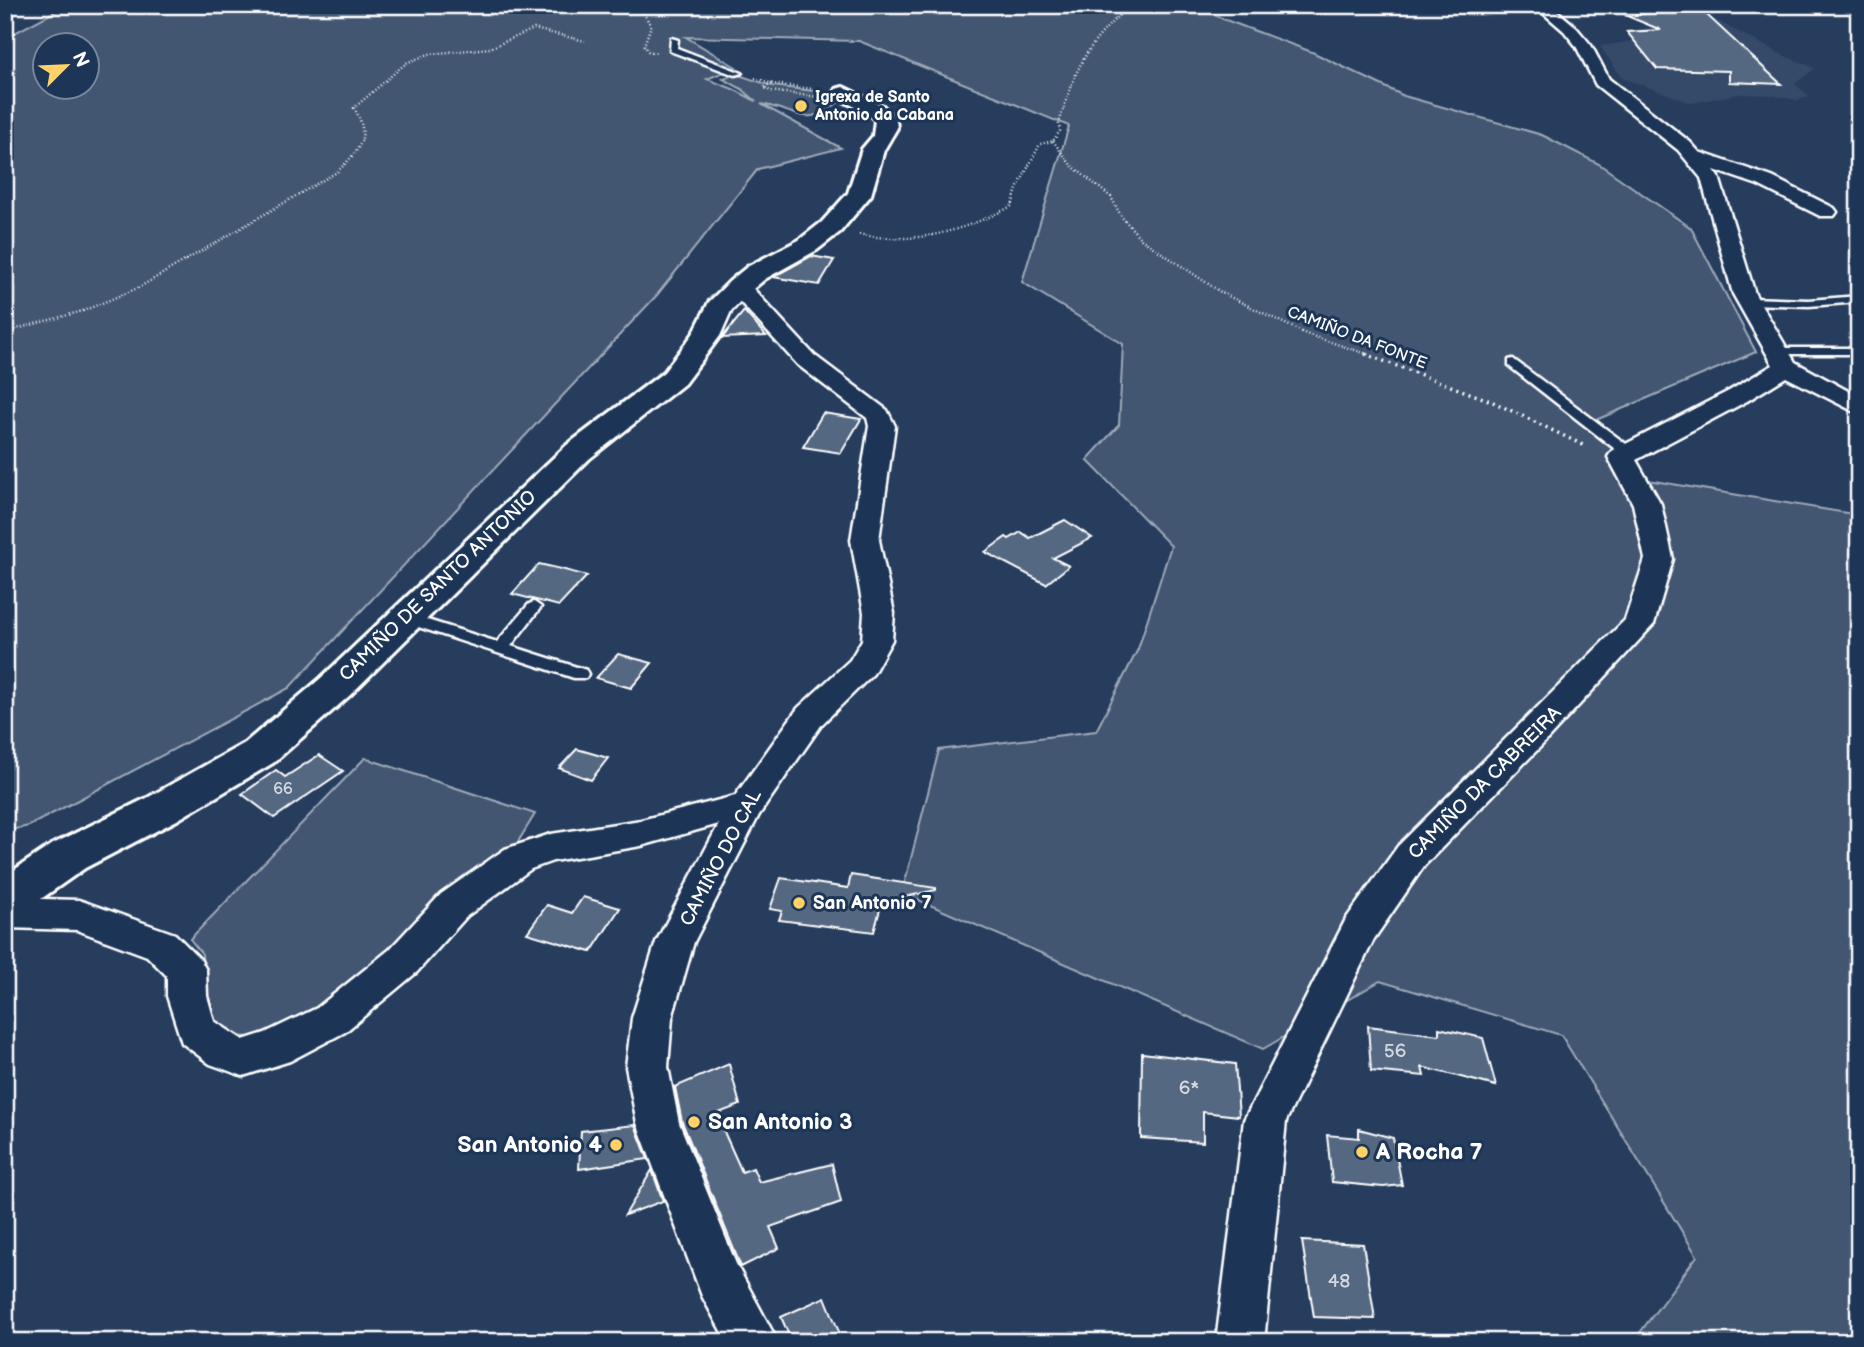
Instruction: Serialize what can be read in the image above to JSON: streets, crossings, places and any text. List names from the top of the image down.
{
  "streets": {
    "street": ["CAMIÑO DE SANTO ANTONIO", "CAMIÑO DA CABREIRA", "CAMIÑO DO CAL"],
    "path": ["CAMIÑO DA FONTE"]
  },
  "crossings": [
    ["CAMIÑO DA FONTE", "CAMIÑO DA CABREIRA"],
    ["CAMIÑO DE SANTO ANTONIO", "CAMIÑO DO CAL"]
  ],
  "places": [
    "Igrexa de Santo Antonio da Cabana",
    "San Antonio 7",
    "San Antonio 3",
    "San Antonio 4",
    "A Rocha 7"
  ],
  "house_numbers": [
    "66",
    "56",
    "6*",
    "48"
  ],
  "north": "top right"
}
